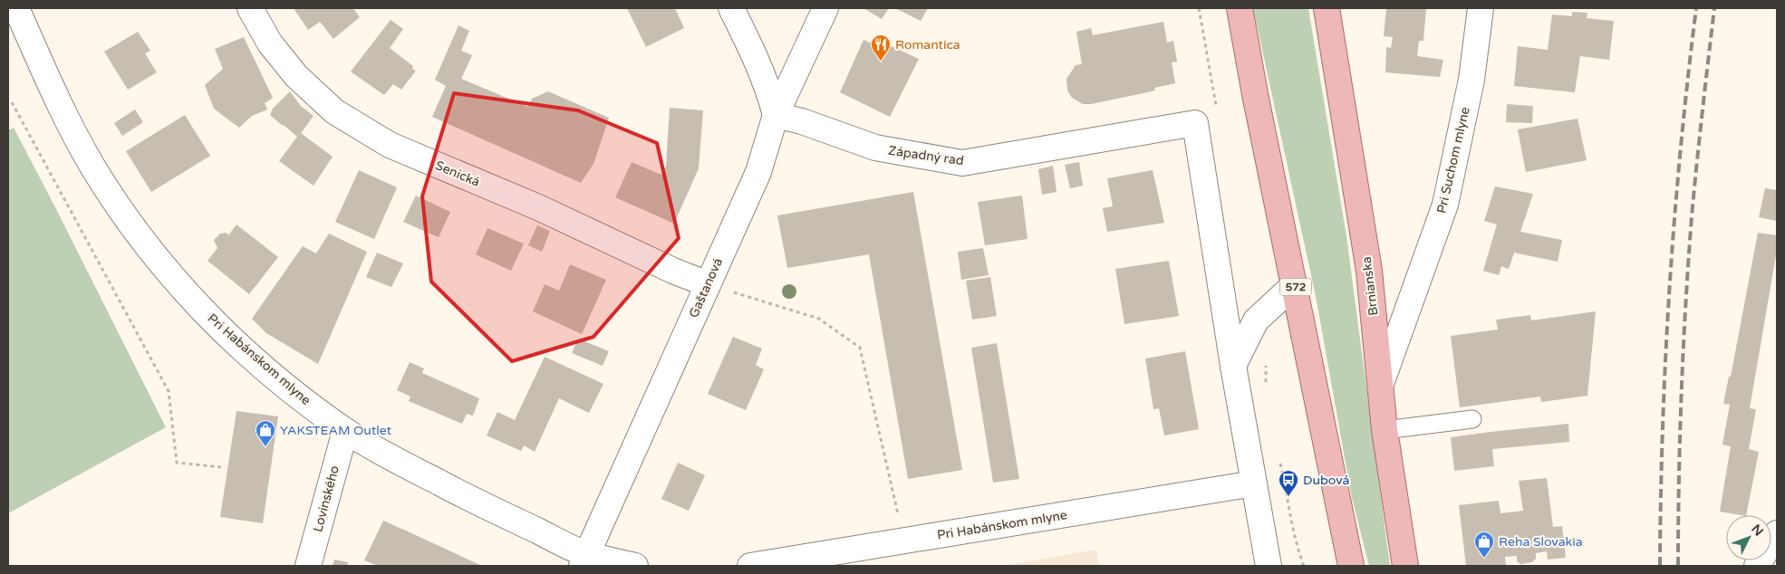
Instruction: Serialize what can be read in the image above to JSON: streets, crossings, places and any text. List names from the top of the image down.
{
  "streets": {
    "main road": ["Brnianska", "572"],
    "street": [
      "Západný rad",
      "Pri Suchom mlyne",
      "Senická",
      "Gaštanová",
      "Pri Habánskom mlyne",
      "Lovinského"
    ]
  },
  "crossings": [
    ["Západný rad", "Gaštanová"],
    ["Pri Suchom mlyne", "Brnianska"],
    ["Senická", "Gaštanová"],
    ["Gaštanová", "Pri Habánskom mlyne"],
    ["Pri Habánskom mlyne", "Lovinského"]
  ],
  "places": {
    "restaurant": ["Romantica"],
    "shop": ["YAKSTEAM Outlet", "Reha Slovakia"],
    "bus stop": ["Dubová"]
  },
  "north": "top right"
}
